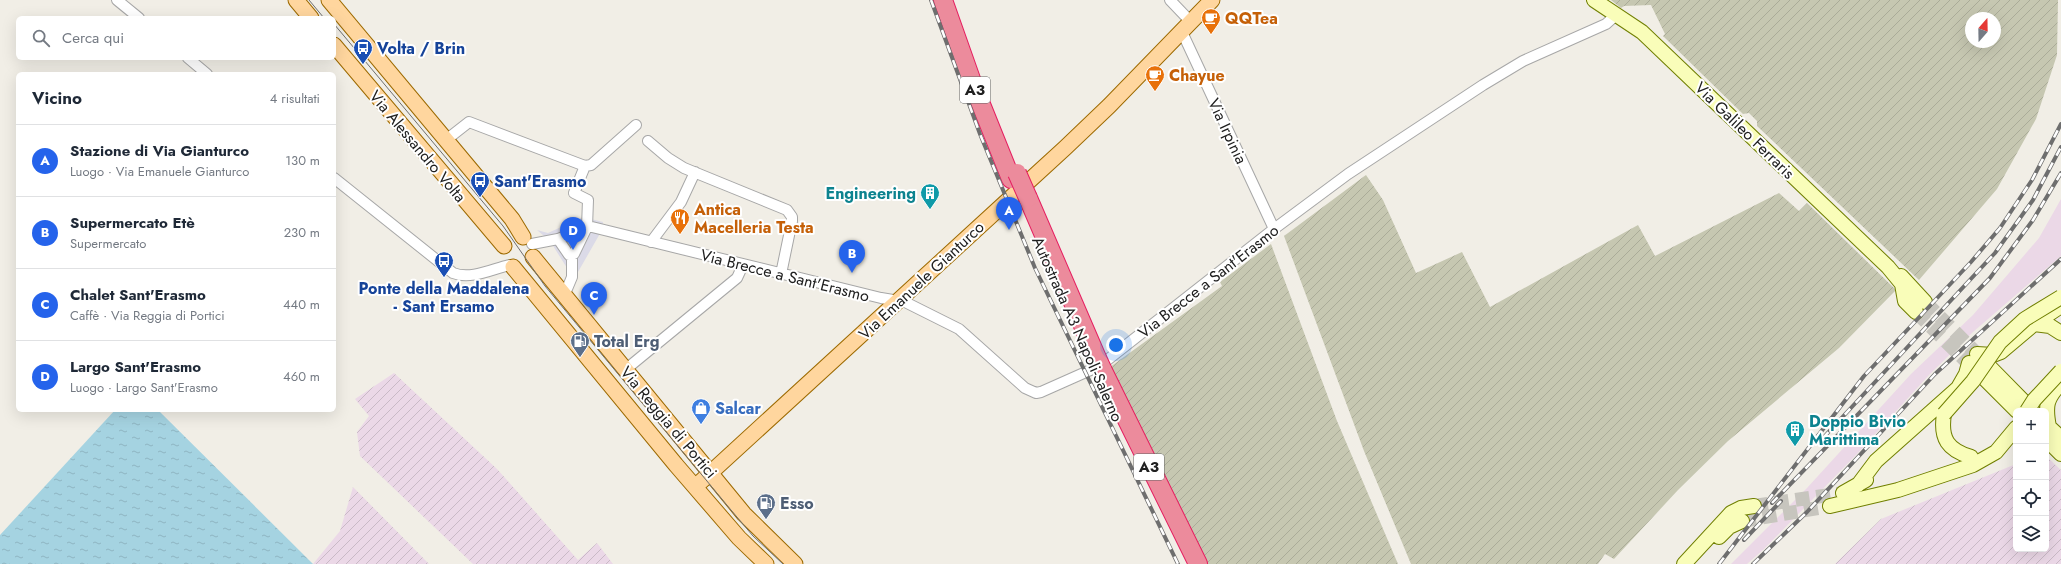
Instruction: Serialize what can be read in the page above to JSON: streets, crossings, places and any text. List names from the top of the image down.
{
  "streets": {
    "highway": ["A3", "Autostrada A3 Napoli-Salerno"],
    "main road": ["Via Alessandro Volta", "Via Emanuele Gianturco", "Via Reggia di Portici"],
    "street": ["Via Galileo Ferraris", "Via Irpinia", "Via Brecce a Sant'Erasmo"]
  },
  "crossings": [
    ["Via Galileo Ferraris", "Via Brecce a Sant'Erasmo"],
    ["Via Irpinia", "Via Brecce a Sant'Erasmo"],
    ["Via Irpinia", "Via Emanuele Gianturco"],
    ["Via Alessandro Volta", "Via Reggia di Portici"],
    ["Via Brecce a Sant'Erasmo", "Via Emanuele Gianturco"],
    ["Via Emanuele Gianturco", "Via Reggia di Portici"]
  ],
  "places": {
    "cafe": ["QQTea", "Chayue"],
    "bus stop": ["Volta / Brin", "Sant'Erasmo", "Ponte della Maddalena - Sant Ersamo"],
    "building": ["Engineering", "Doppio Bivio Marittima"],
    "restaurant": ["Antica Macelleria Testa"],
    "fuel station": ["Total Erg", "Esso"],
    "shop": ["Salcar"]
  },
  "north": "top",
  "page": {
    "search": "Cerca qui",
    "heading": ["Vicino", "4 risultati"],
    "list": [
      {
        "mark": "A",
        "name": "Stazione di Via Gianturco",
        "note": "Luogo · Via Emanuele Gianturco",
        "value": "130 m"
      },
      {
        "mark": "B",
        "name": "Supermercato Etè",
        "note": "Supermercato",
        "value": "230 m"
      },
      {
        "mark": "C",
        "name": "Chalet Sant'Erasmo",
        "note": "Caffè · Via Reggia di Portici",
        "value": "440 m"
      },
      {
        "mark": "D",
        "name": "Largo Sant'Erasmo",
        "note": "Luogo · Largo Sant'Erasmo",
        "value": "460 m"
      }
    ],
    "pins": [
      "A",
      "D",
      "B",
      "C"
    ],
    "map_buttons": ["+", "−"]
  }
}
